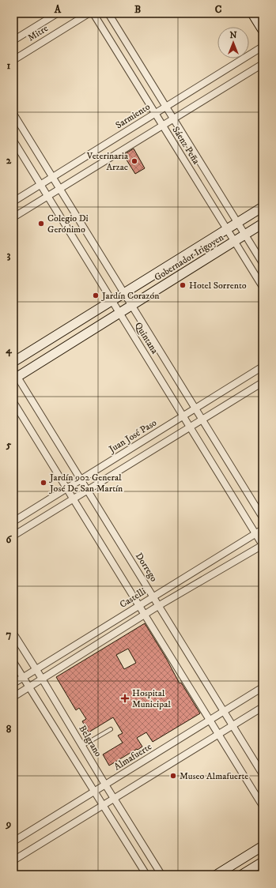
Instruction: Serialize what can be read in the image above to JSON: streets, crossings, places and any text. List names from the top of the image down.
{
  "streets": {
    "street": [
      "Mitre",
      "Sarmiento",
      "Sáenz Peña",
      "Gobernador Irigoyen",
      "Quintana",
      "Juan José Paso",
      "Dorrego",
      "Castelli",
      "Belgrano",
      "Almafuerte"
    ]
  },
  "crossings": [
    ["Sarmiento", "Sáenz Peña"],
    ["Sarmiento", "Quintana"],
    ["Sáenz Peña", "Gobernador Irigoyen"],
    ["Gobernador Irigoyen", "Quintana"],
    ["Gobernador Irigoyen", "Dorrego"],
    ["Quintana", "Juan José Paso"],
    ["Quintana", "Castelli"],
    ["Juan José Paso", "Dorrego"],
    ["Dorrego", "Castelli"],
    ["Dorrego", "Almafuerte"],
    ["Castelli", "Belgrano"],
    ["Belgrano", "Almafuerte"]
  ],
  "places": {
    "other": [
      "Veterinaria Arzac",
      "Colegio Di Gerónimo",
      "Hotel Sorrento",
      "Jardín Corazón",
      "Jardín 902 General José De San Martín",
      "Museo Almafuerte"
    ],
    "health": ["Hospital Municipal"]
  },
  "north": "top",
  "grid": {
    "columns": ["A", "B", "C"],
    "rows": [
      "1",
      "2",
      "3",
      "4",
      "5",
      "6",
      "7",
      "8",
      "9"
    ]
  }
}
